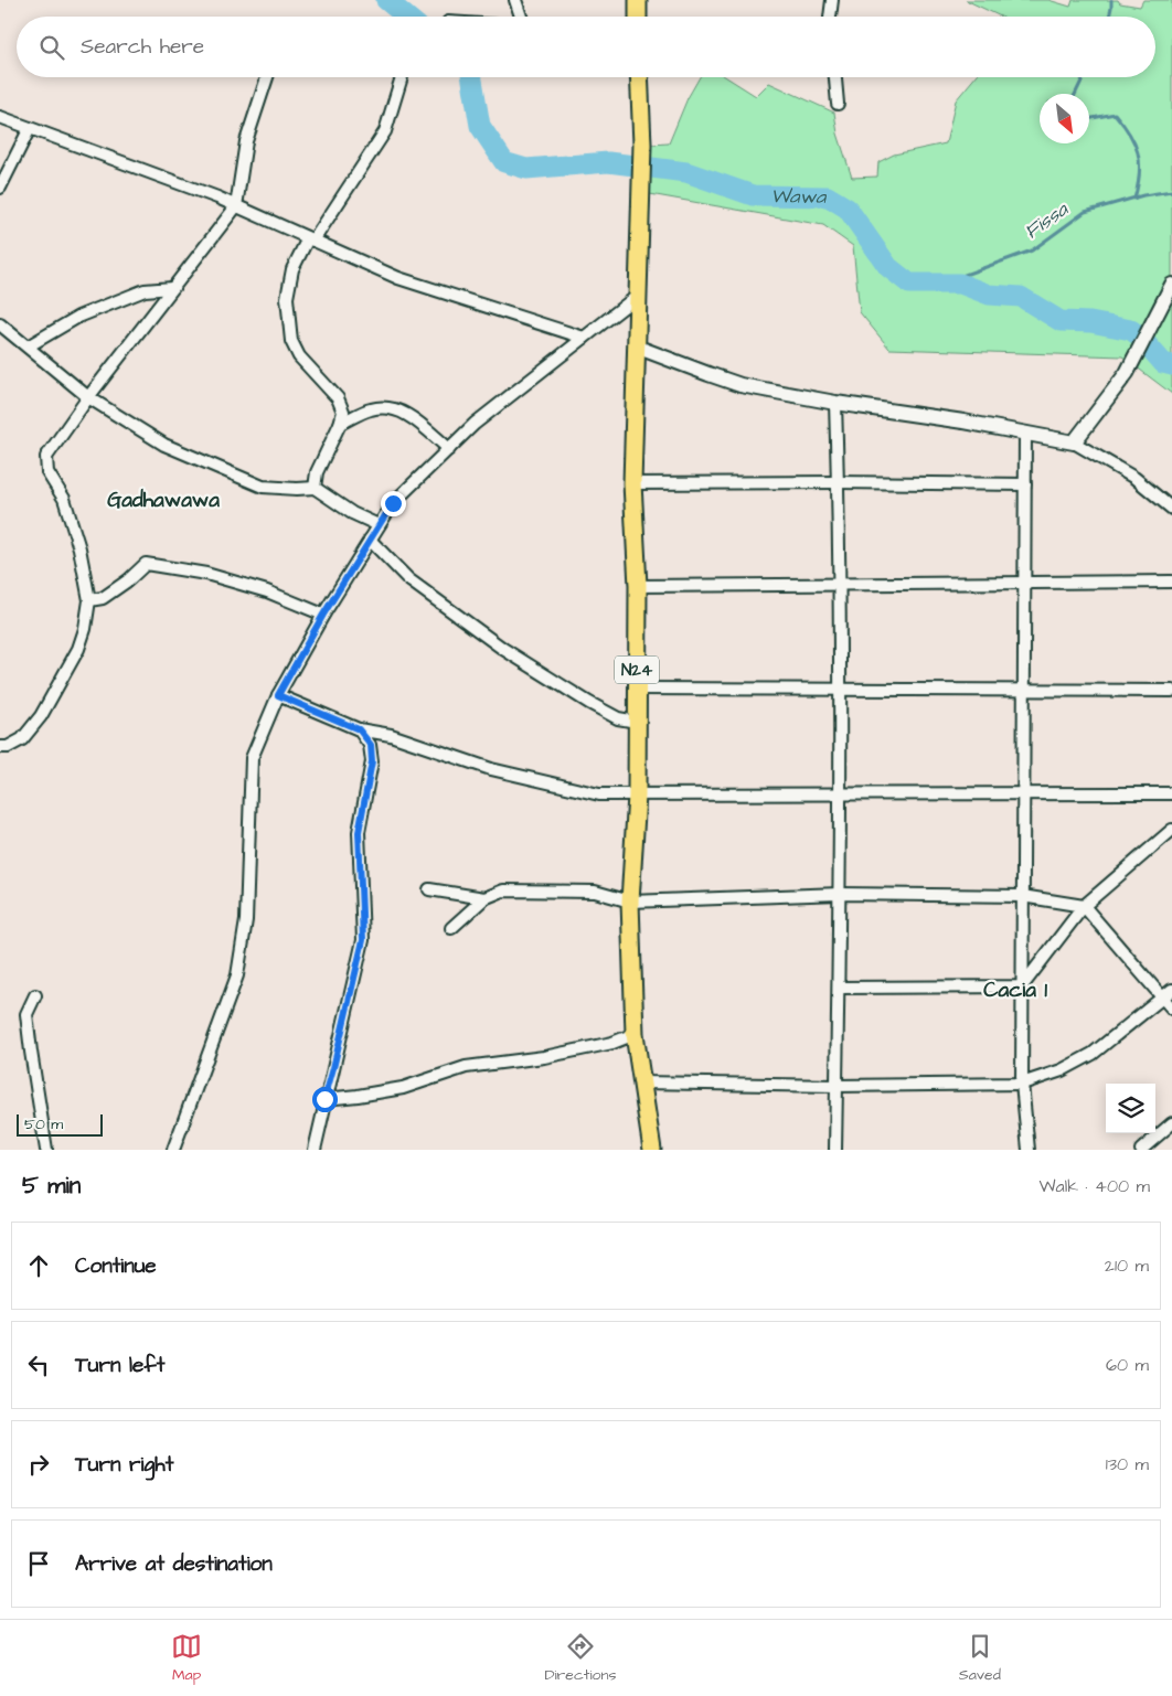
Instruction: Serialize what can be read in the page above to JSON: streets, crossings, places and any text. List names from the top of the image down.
{
  "streets": {
    "main road": ["N24"]
  },
  "districts": ["Gadhawawa", "Cacia 1"],
  "water": ["Wawa", "Fissa"],
  "scale_bar": "50 m",
  "north": "bottom right",
  "page": {
    "search": "Search here",
    "scale": "50 m",
    "heading": ["5 min", "Walk · 400 m"],
    "list": [
      ["Continue", "210 m"],
      ["Turn left", "60 m"],
      ["Turn right", "130 m"],
      "Arrive at destination"
    ],
    "nav": ["Map", "Directions", "Saved"]
  }
}
